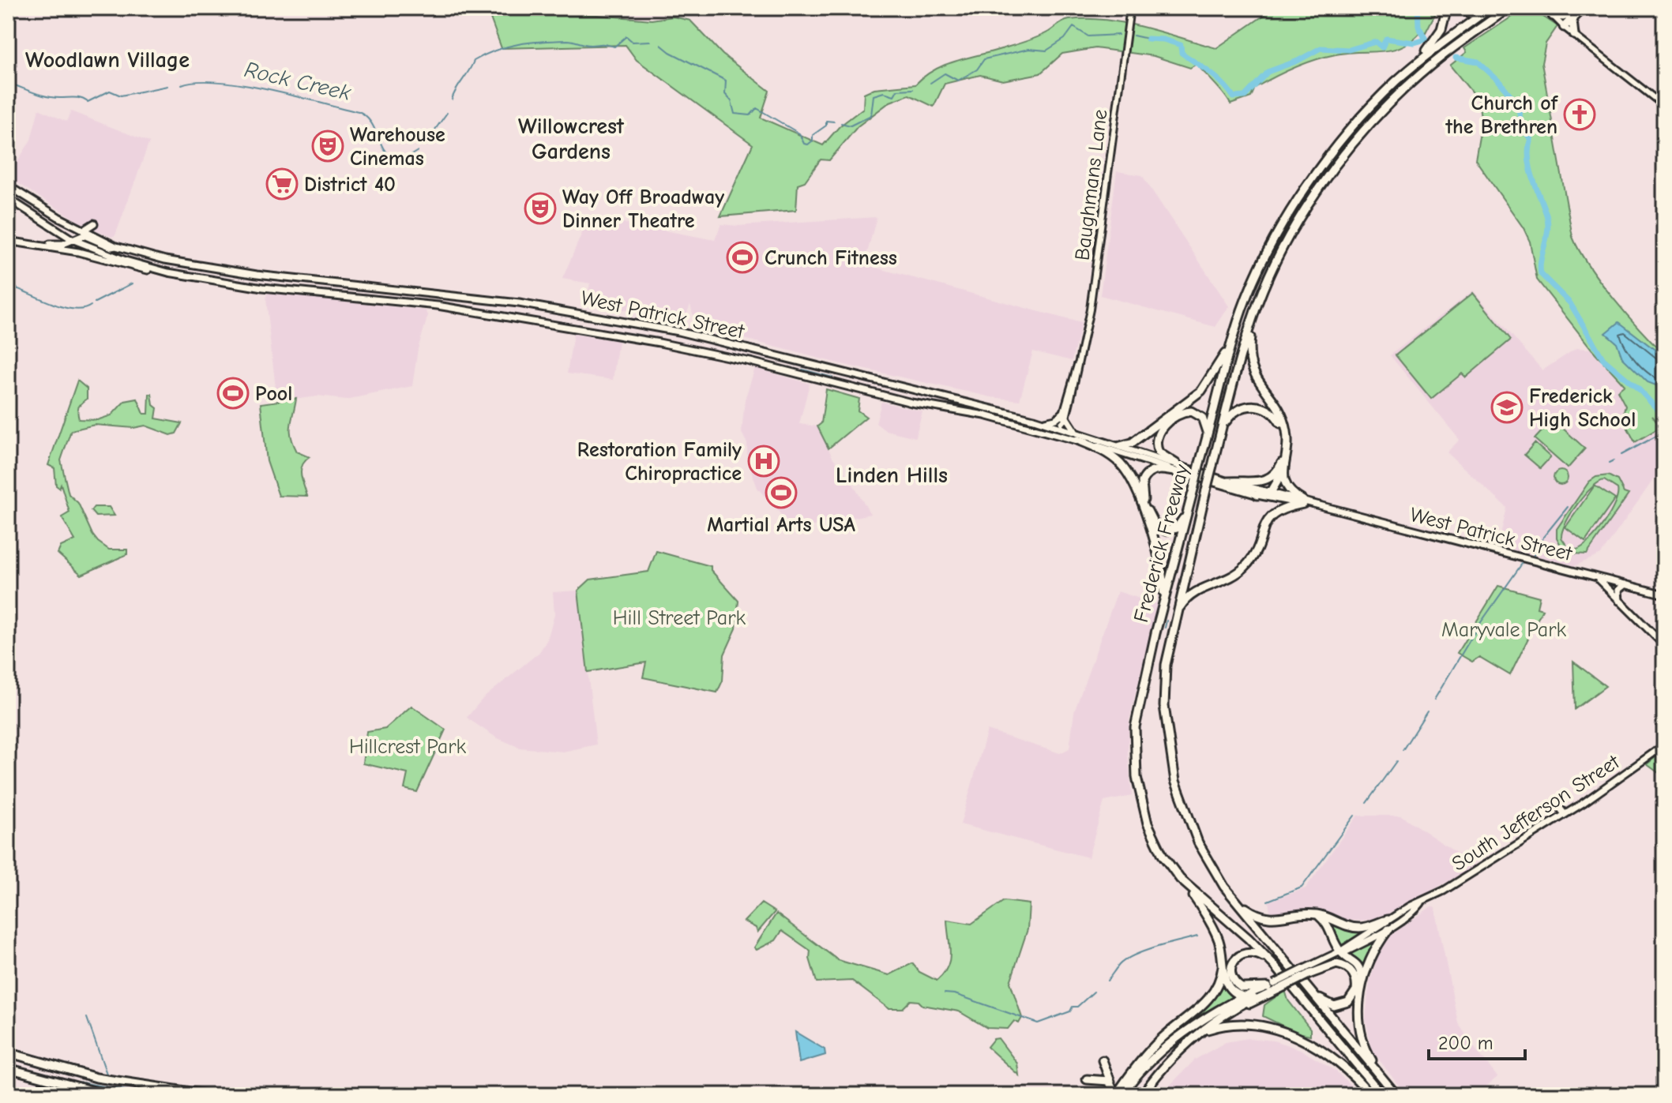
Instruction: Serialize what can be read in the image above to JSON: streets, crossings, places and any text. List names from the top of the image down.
{
  "streets": {
    "highway": ["Frederick Freeway"],
    "main road": ["Baughmans Lane", "West Patrick Street", "South Jefferson Street"]
  },
  "crossings": [
    ["Baughmans Lane", "West Patrick Street"]
  ],
  "districts": ["Woodlawn Village", "Willowcrest Gardens", "Linden Hills"],
  "water": ["Rock Creek"],
  "parks": ["Hill Street Park", "Maryvale Park", "Hillcrest Park"],
  "places": {
    "church": ["Church of the Brethren"],
    "theatre": ["Warehouse Cinemas", "Way Off Broadway Dinner Theatre"],
    "supermarket": ["District 40"],
    "sports": ["Crunch Fitness", "Pool", "Martial Arts USA"],
    "school or university": ["Frederick High School"],
    "hospital": ["Restoration Family Chiropractice"]
  },
  "scale_bar": "200 m"
}
